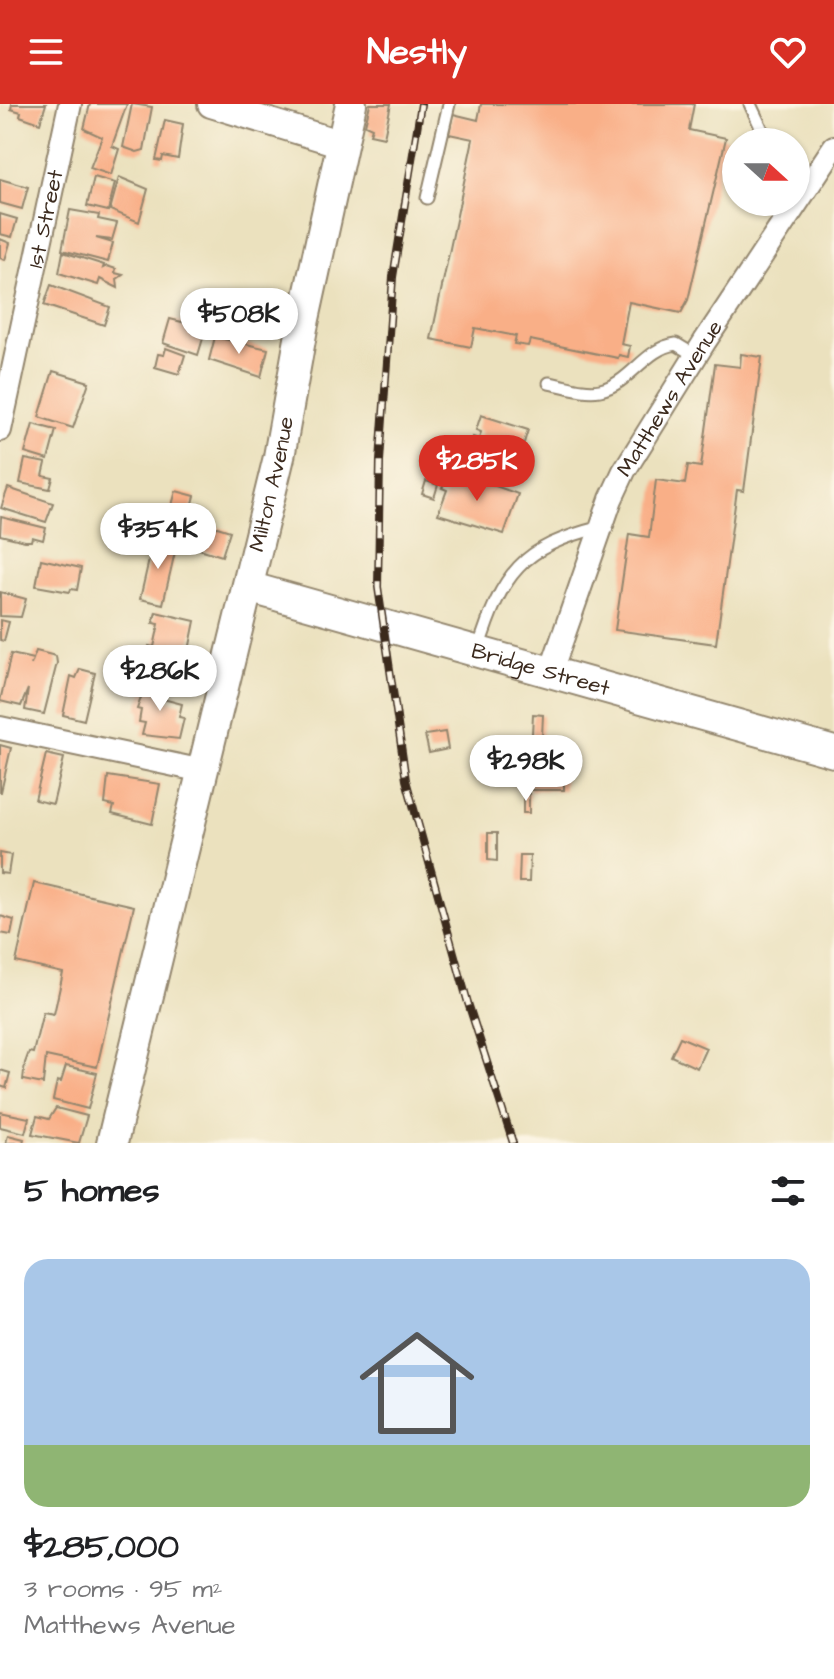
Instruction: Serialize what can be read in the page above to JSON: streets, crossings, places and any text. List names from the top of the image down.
{
  "streets": {
    "main road": ["Milton Avenue", "Bridge Street"],
    "street": ["1st Street", "Matthews Avenue"]
  },
  "crossings": [
    ["Matthews Avenue", "Bridge Street"],
    ["Milton Avenue", "Bridge Street"]
  ],
  "north": "right",
  "page": {
    "header": "Nestly",
    "price": [
      "$508K",
      "$285K",
      "$354K",
      "$286K",
      "$298K"
    ],
    "heading": "5 homes",
    "list": [
      {
        "name": "$285,000",
        "note": "3 rooms · 95 m² · Matthews Avenue"
      }
    ]
  }
}
